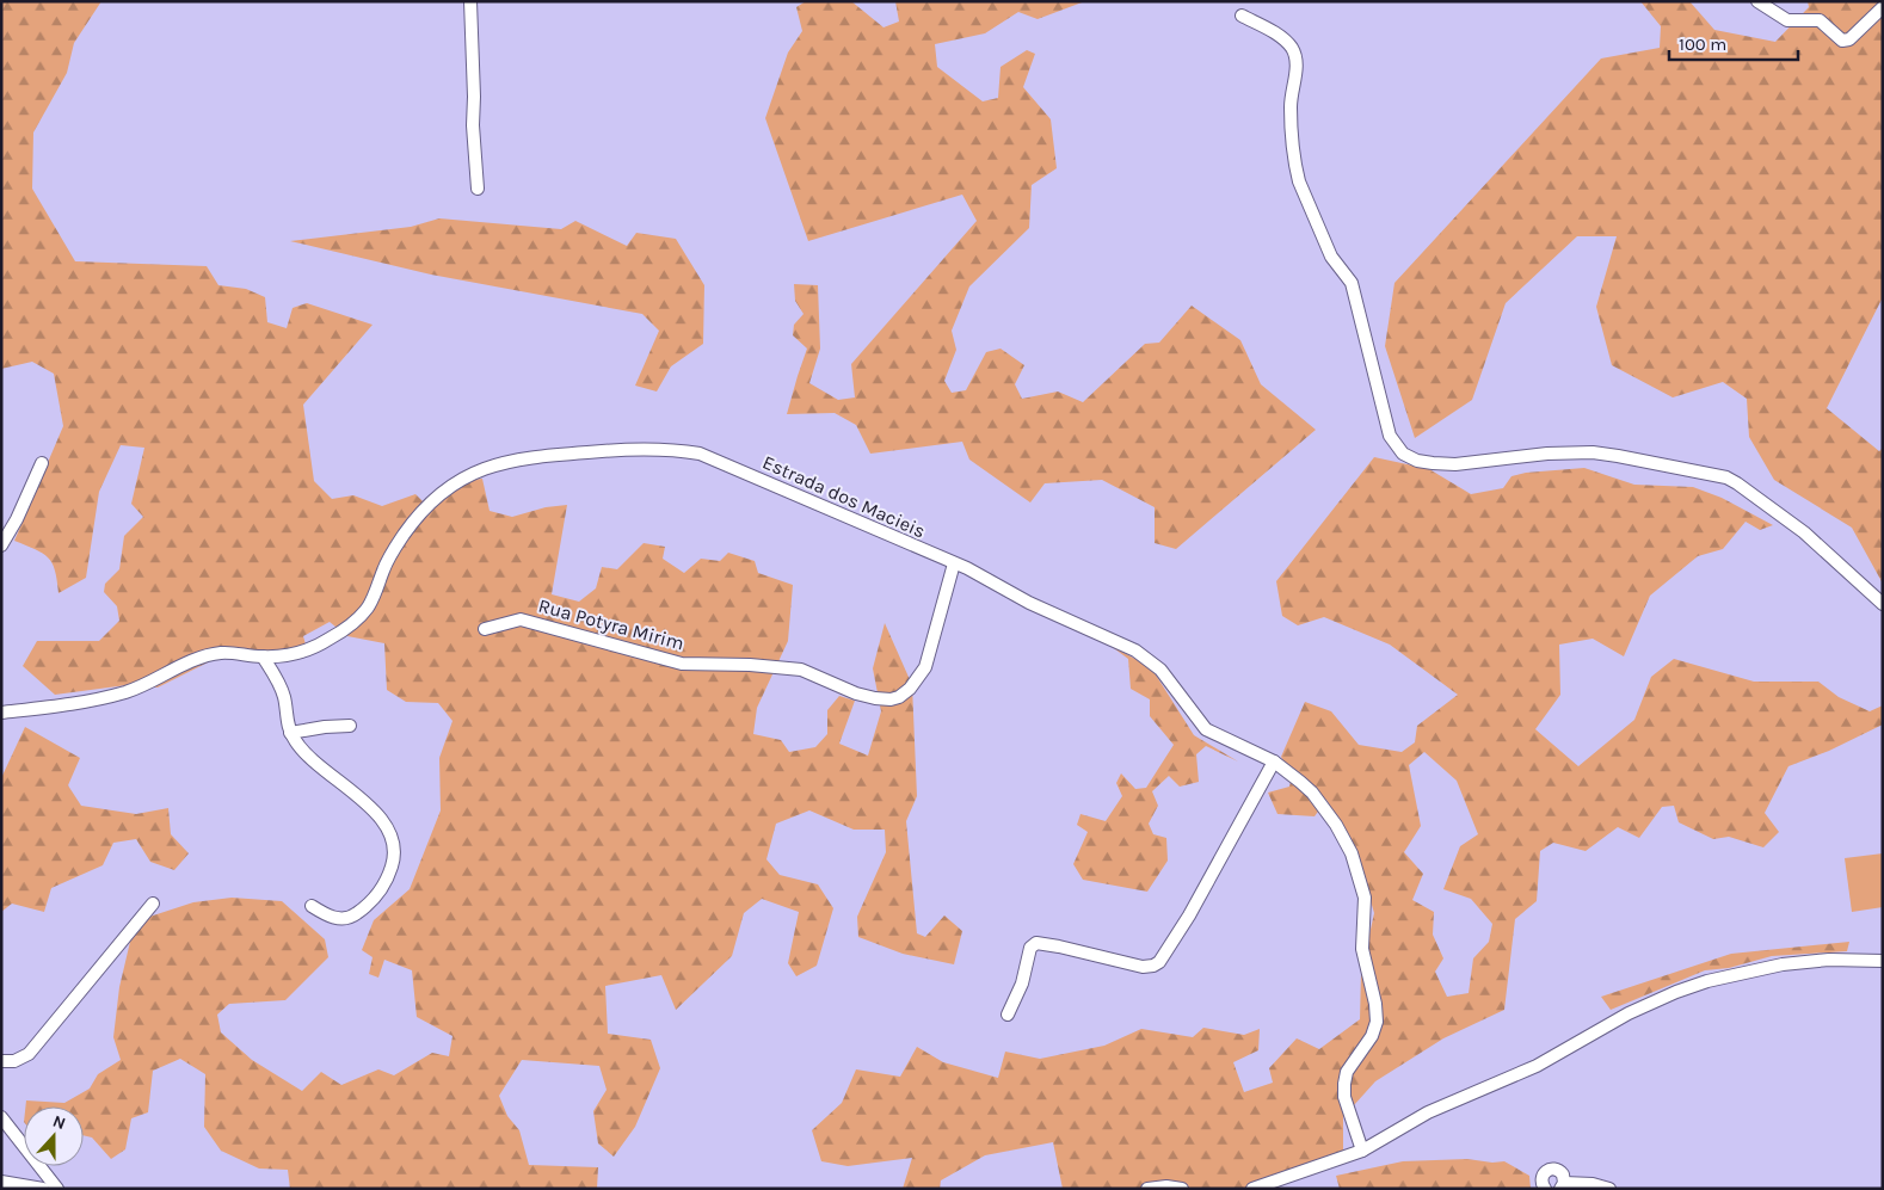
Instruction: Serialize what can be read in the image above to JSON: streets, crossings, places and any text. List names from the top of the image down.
{
  "streets": {
    "street": ["Estrada dos Macieis", "Rua Potyra Mirim"]
  },
  "crossings": [
    ["Estrada dos Macieis", "Rua Potyra Mirim"]
  ],
  "scale_bar": "100 m",
  "north": "top"
}
